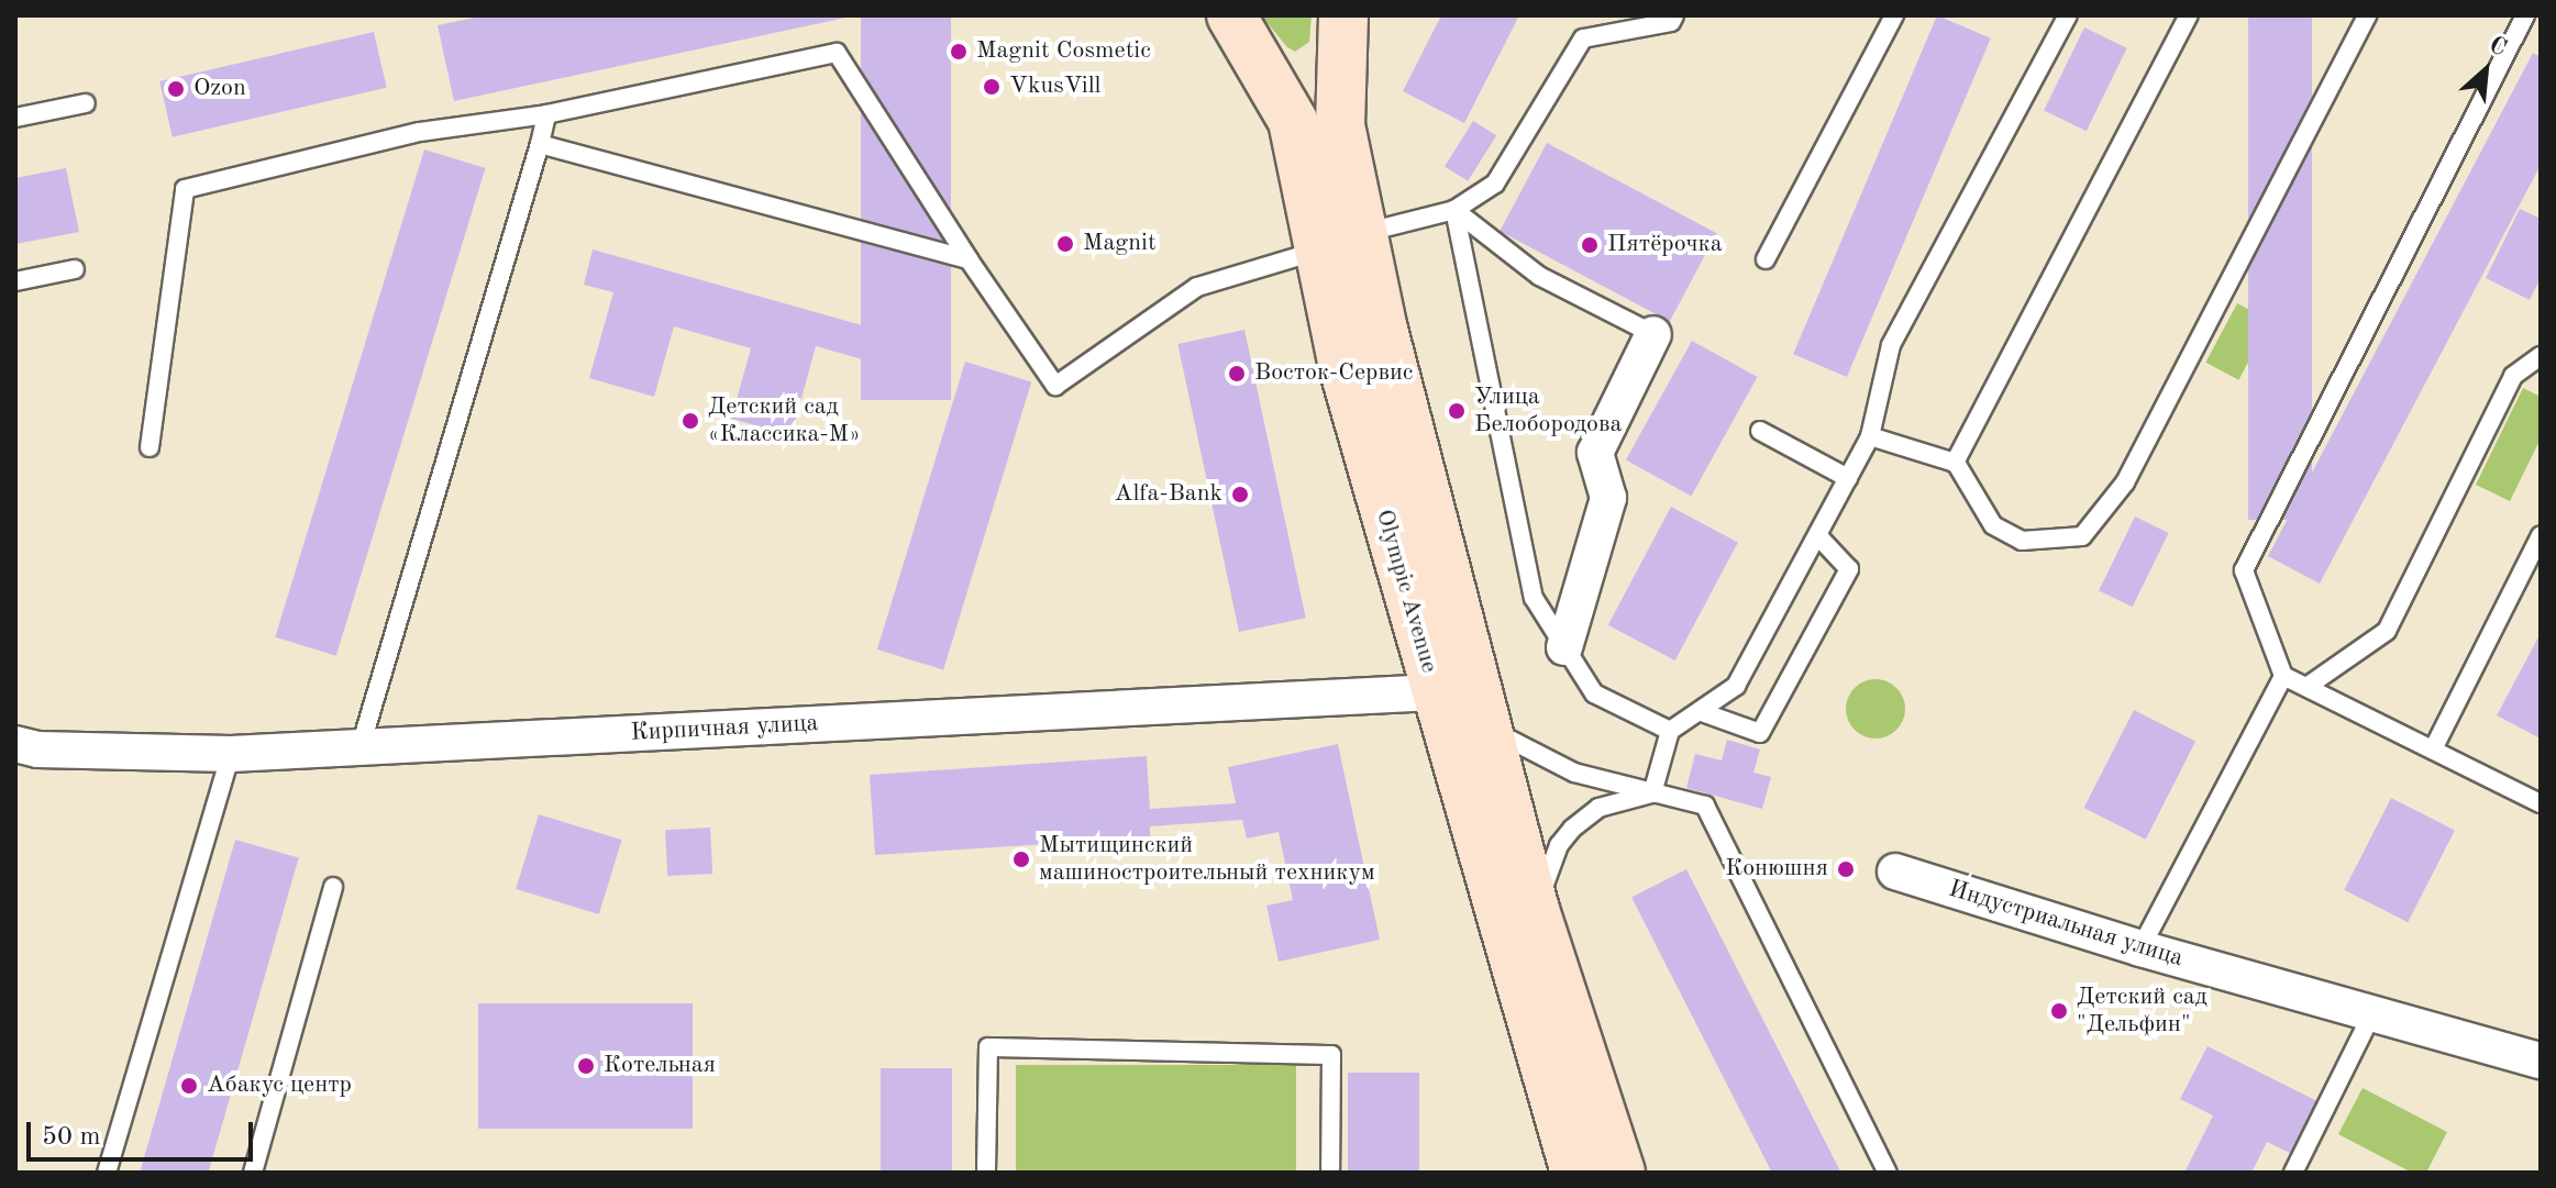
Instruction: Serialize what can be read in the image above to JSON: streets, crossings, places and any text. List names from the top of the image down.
{
  "streets": {
    "main road": ["Olympic Avenue"],
    "street": ["Кирпичная улица", "Индустриальная улица"]
  },
  "crossings": [
    ["Olympic Avenue", "Кирпичная улица"]
  ],
  "places": [
    "Magnit Cosmetic",
    "VkusVill",
    "Ozon",
    "Magnit",
    "Пятёрочка",
    "Восток-Сервис",
    "Улица Белобородова",
    "Детский сад «Классика-М»",
    "Alfa-Bank",
    "Мытищинский машиностроительный техникум",
    "Конюшня",
    "Детский сад \"Дельфин\"",
    "Котельная",
    "Абакус центр"
  ],
  "scale_bar": "50 m",
  "north": "top right"
}
